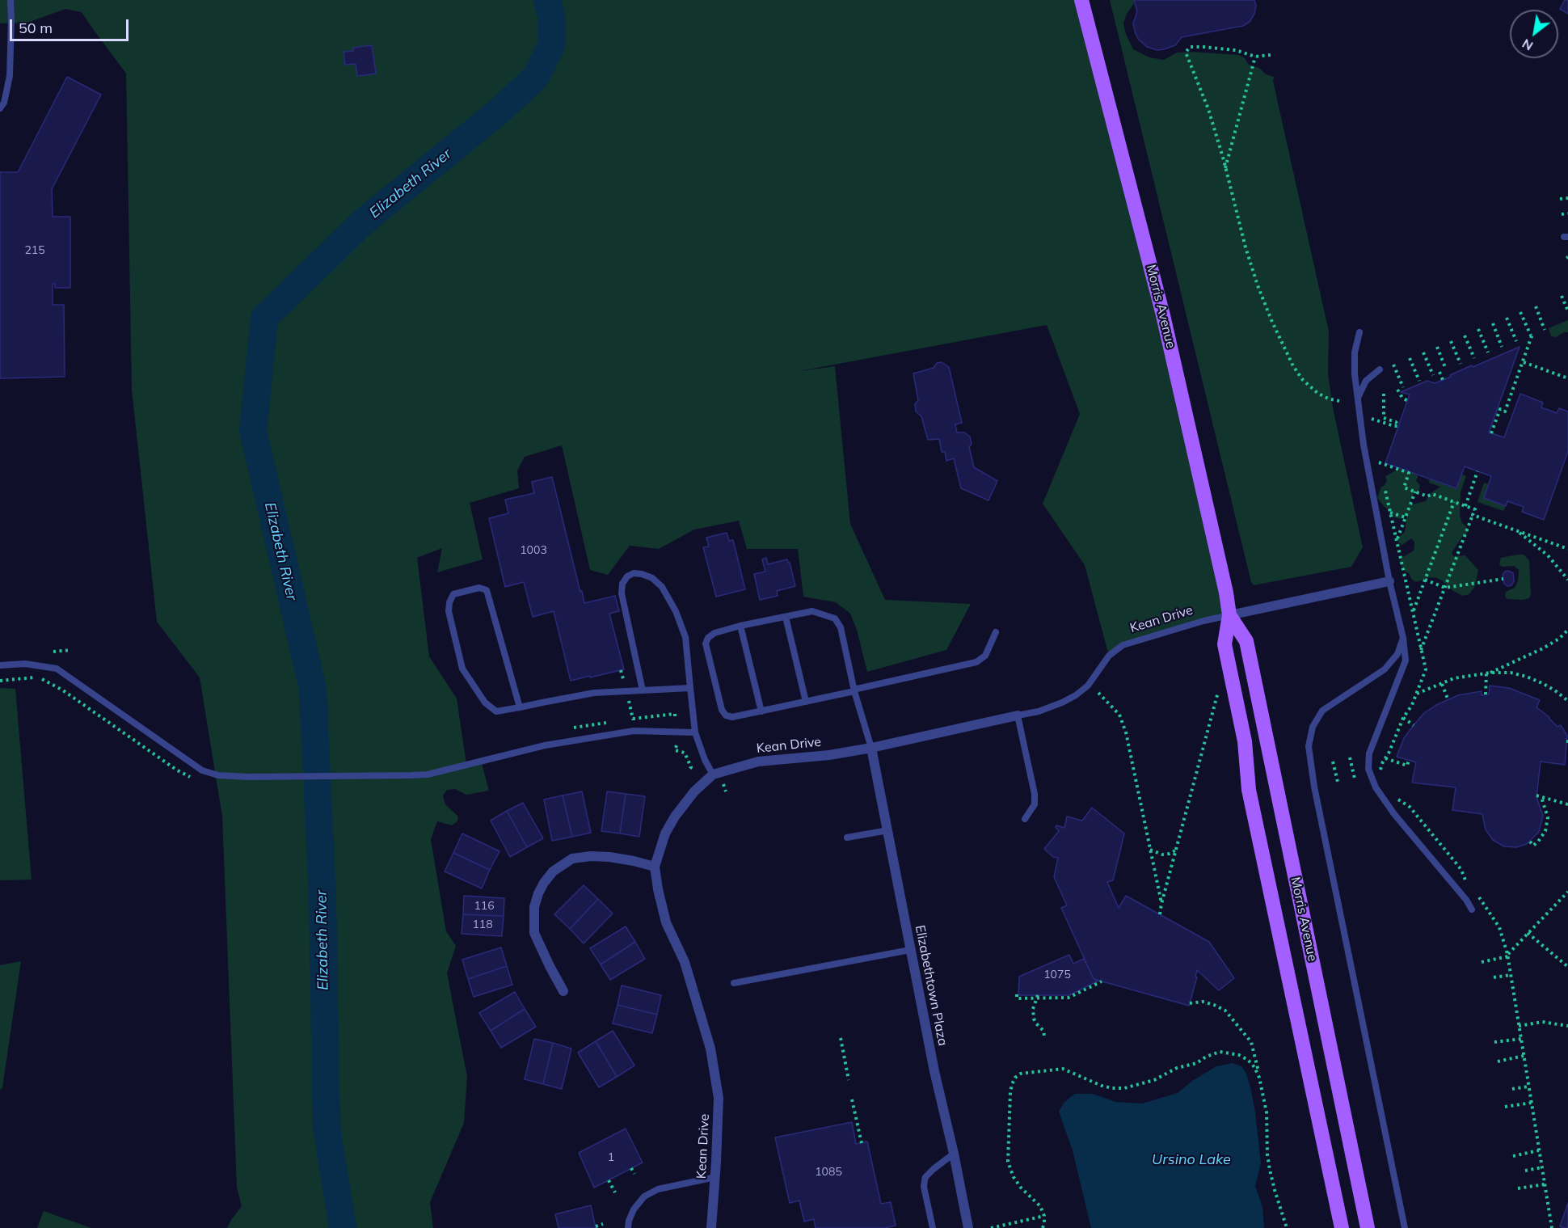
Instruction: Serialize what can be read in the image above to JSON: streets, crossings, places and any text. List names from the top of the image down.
{
  "streets": {
    "main road": ["Morris Avenue"],
    "street": ["Kean Drive", "Elizabethtown Plaza"]
  },
  "crossings": [
    ["Morris Avenue", "Kean Drive"],
    ["Kean Drive", "Elizabethtown Plaza"]
  ],
  "water": ["Elizabeth River", "Ursino Lake"],
  "house_numbers": [
    "215",
    "1003",
    "116",
    "118",
    "1075",
    "1",
    "1085"
  ],
  "scale_bar": "50 m",
  "north": "bottom left"
}
